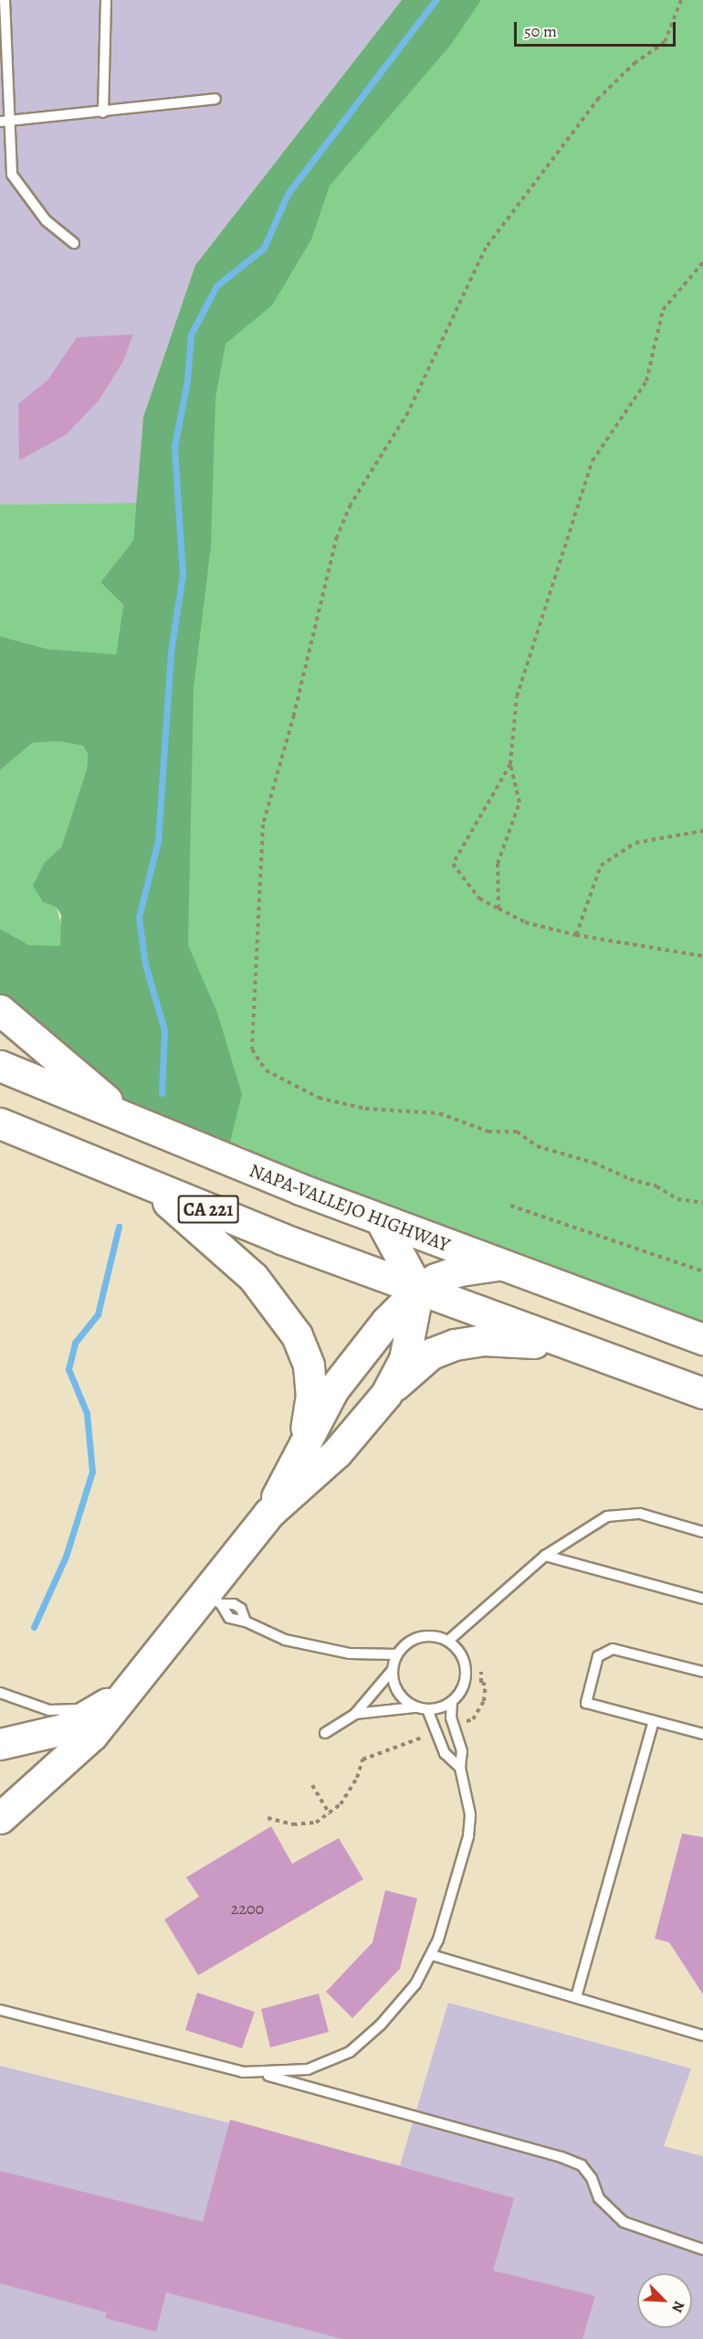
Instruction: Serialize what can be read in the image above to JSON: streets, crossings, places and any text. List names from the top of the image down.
{
  "streets": {
    "main road": ["NAPA-VALLEJO HIGHWAY", "CA 221"]
  },
  "house_numbers": ["2200"],
  "scale_bar": "50 m",
  "north": "bottom right"
}
